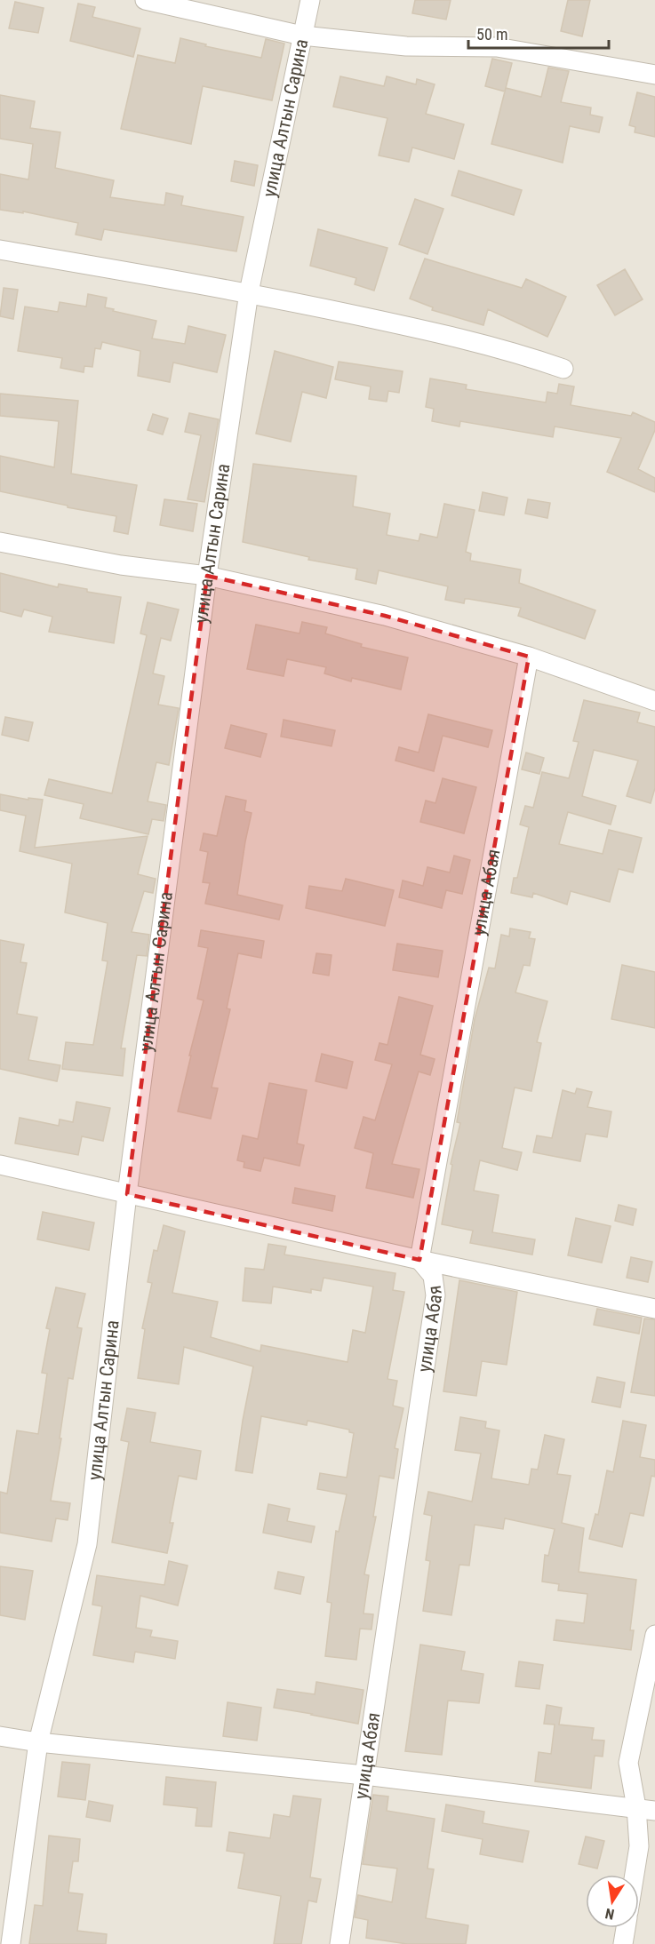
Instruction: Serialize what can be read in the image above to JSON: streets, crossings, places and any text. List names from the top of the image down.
{
  "streets": {
    "street": ["улица Алтын Сарина", "улица Абая"]
  },
  "scale_bar": "50 m",
  "north": "bottom"
}
